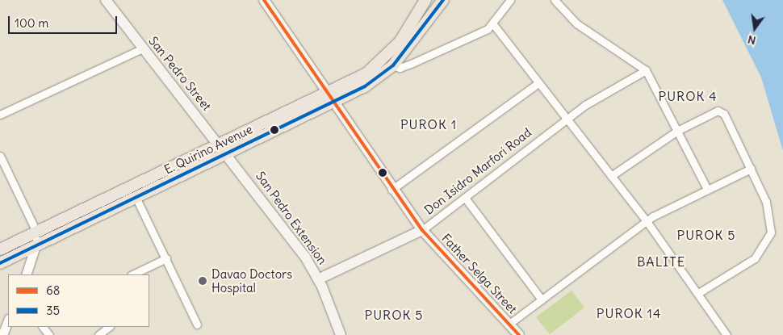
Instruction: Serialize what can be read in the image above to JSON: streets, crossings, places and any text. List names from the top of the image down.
{
  "streets": {
    "main road": [
      "San Pedro Street",
      "E. Quirino Avenue",
      "Don Isidro Marfori Road",
      "San Pedro Extension",
      "Father Selga Street"
    ]
  },
  "crossings": [
    ["San Pedro Street", "E. Quirino Avenue"],
    ["San Pedro Street", "San Pedro Extension"],
    ["E. Quirino Avenue", "San Pedro Extension"],
    ["E. Quirino Avenue", "Father Selga Street"],
    ["Don Isidro Marfori Road", "San Pedro Extension"],
    ["Don Isidro Marfori Road", "Father Selga Street"]
  ],
  "districts": [
    "PUROK 4",
    "PUROK 1",
    "PUROK 5",
    "BALITE",
    "PUROK 14",
    "PUROK 5"
  ],
  "places": ["Davao Doctors Hospital"],
  "lines": ["transit line 68", "transit line 35"],
  "legend": ["68", "35"],
  "scale_bar": "100 m",
  "north": "bottom"
}
